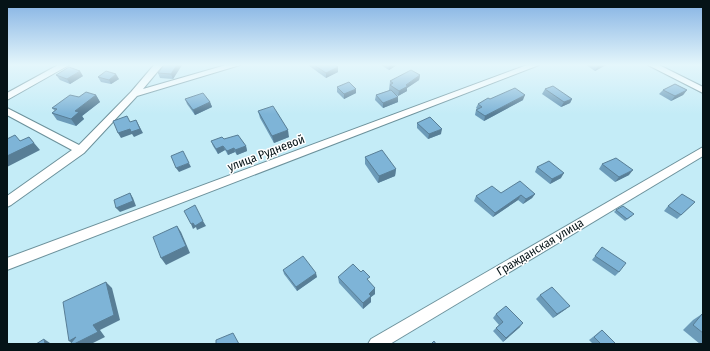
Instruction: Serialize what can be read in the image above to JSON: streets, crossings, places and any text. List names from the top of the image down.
{
  "streets": {
    "street": ["улица Рудневой", "Гражданская улица"]
  }
}
